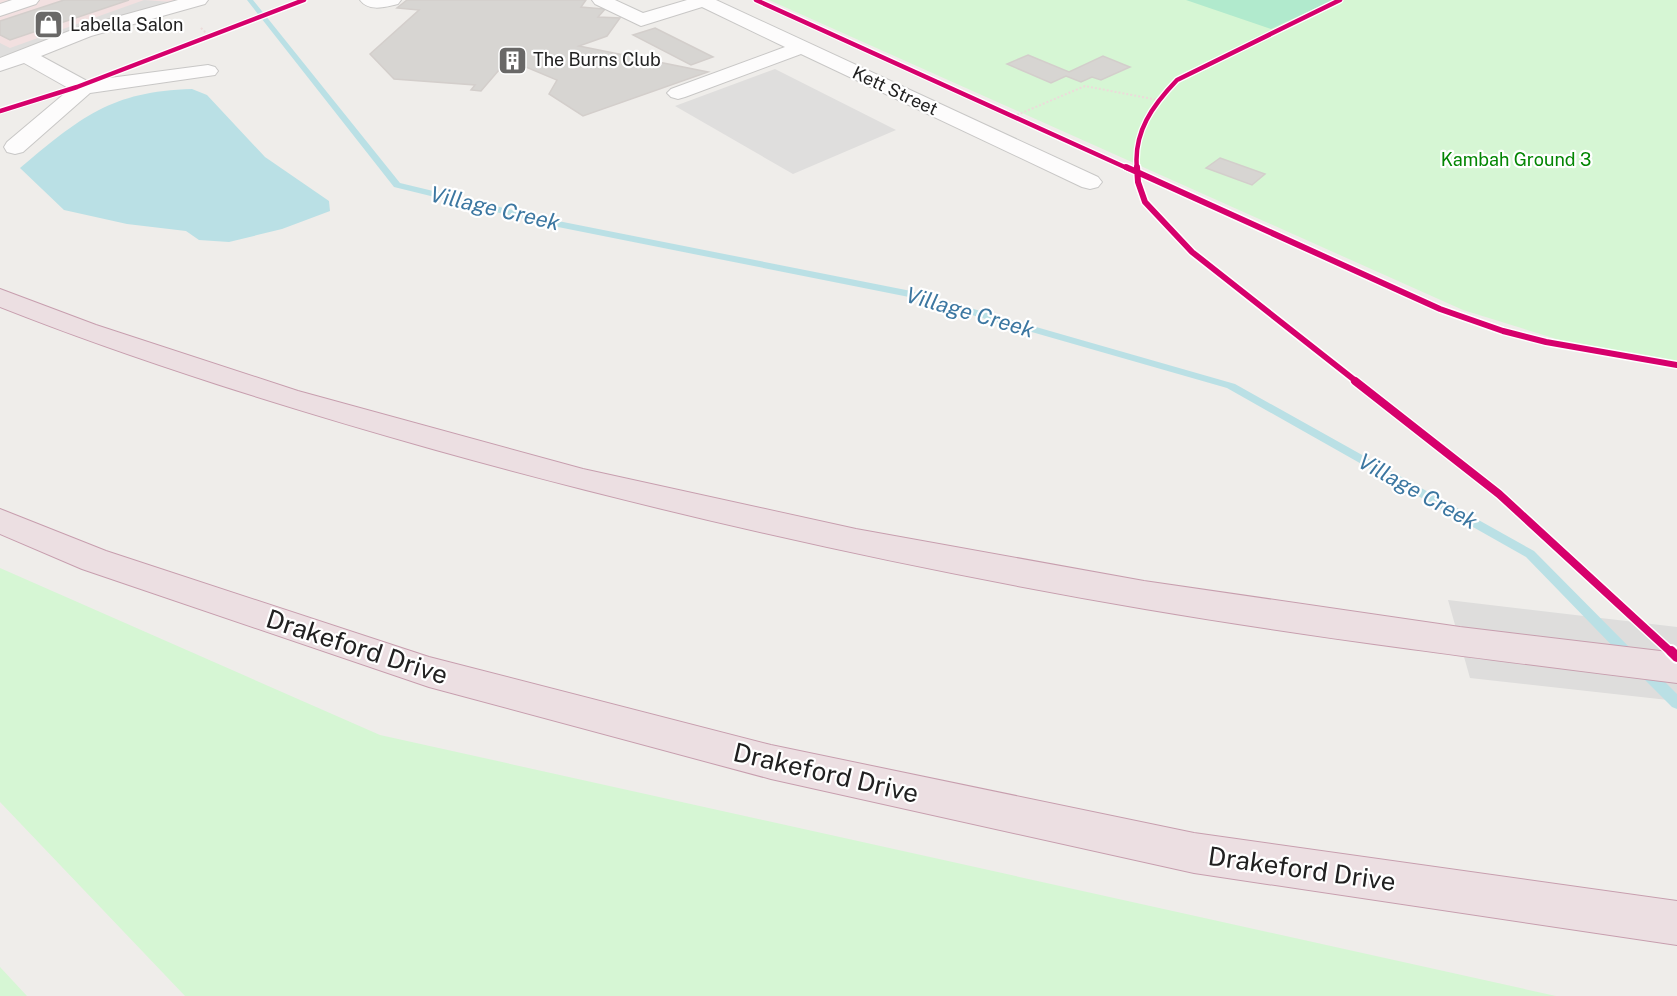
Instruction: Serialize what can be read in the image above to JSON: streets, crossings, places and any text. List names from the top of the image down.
{
  "streets": {
    "highway": ["Drakeford Drive"],
    "street": ["Kett Street"]
  },
  "water": ["Village Creek"],
  "parks": ["Kambah Ground 3"],
  "places": {
    "shop": ["Labella Salon"],
    "building": ["The Burns Club"]
  }
}
